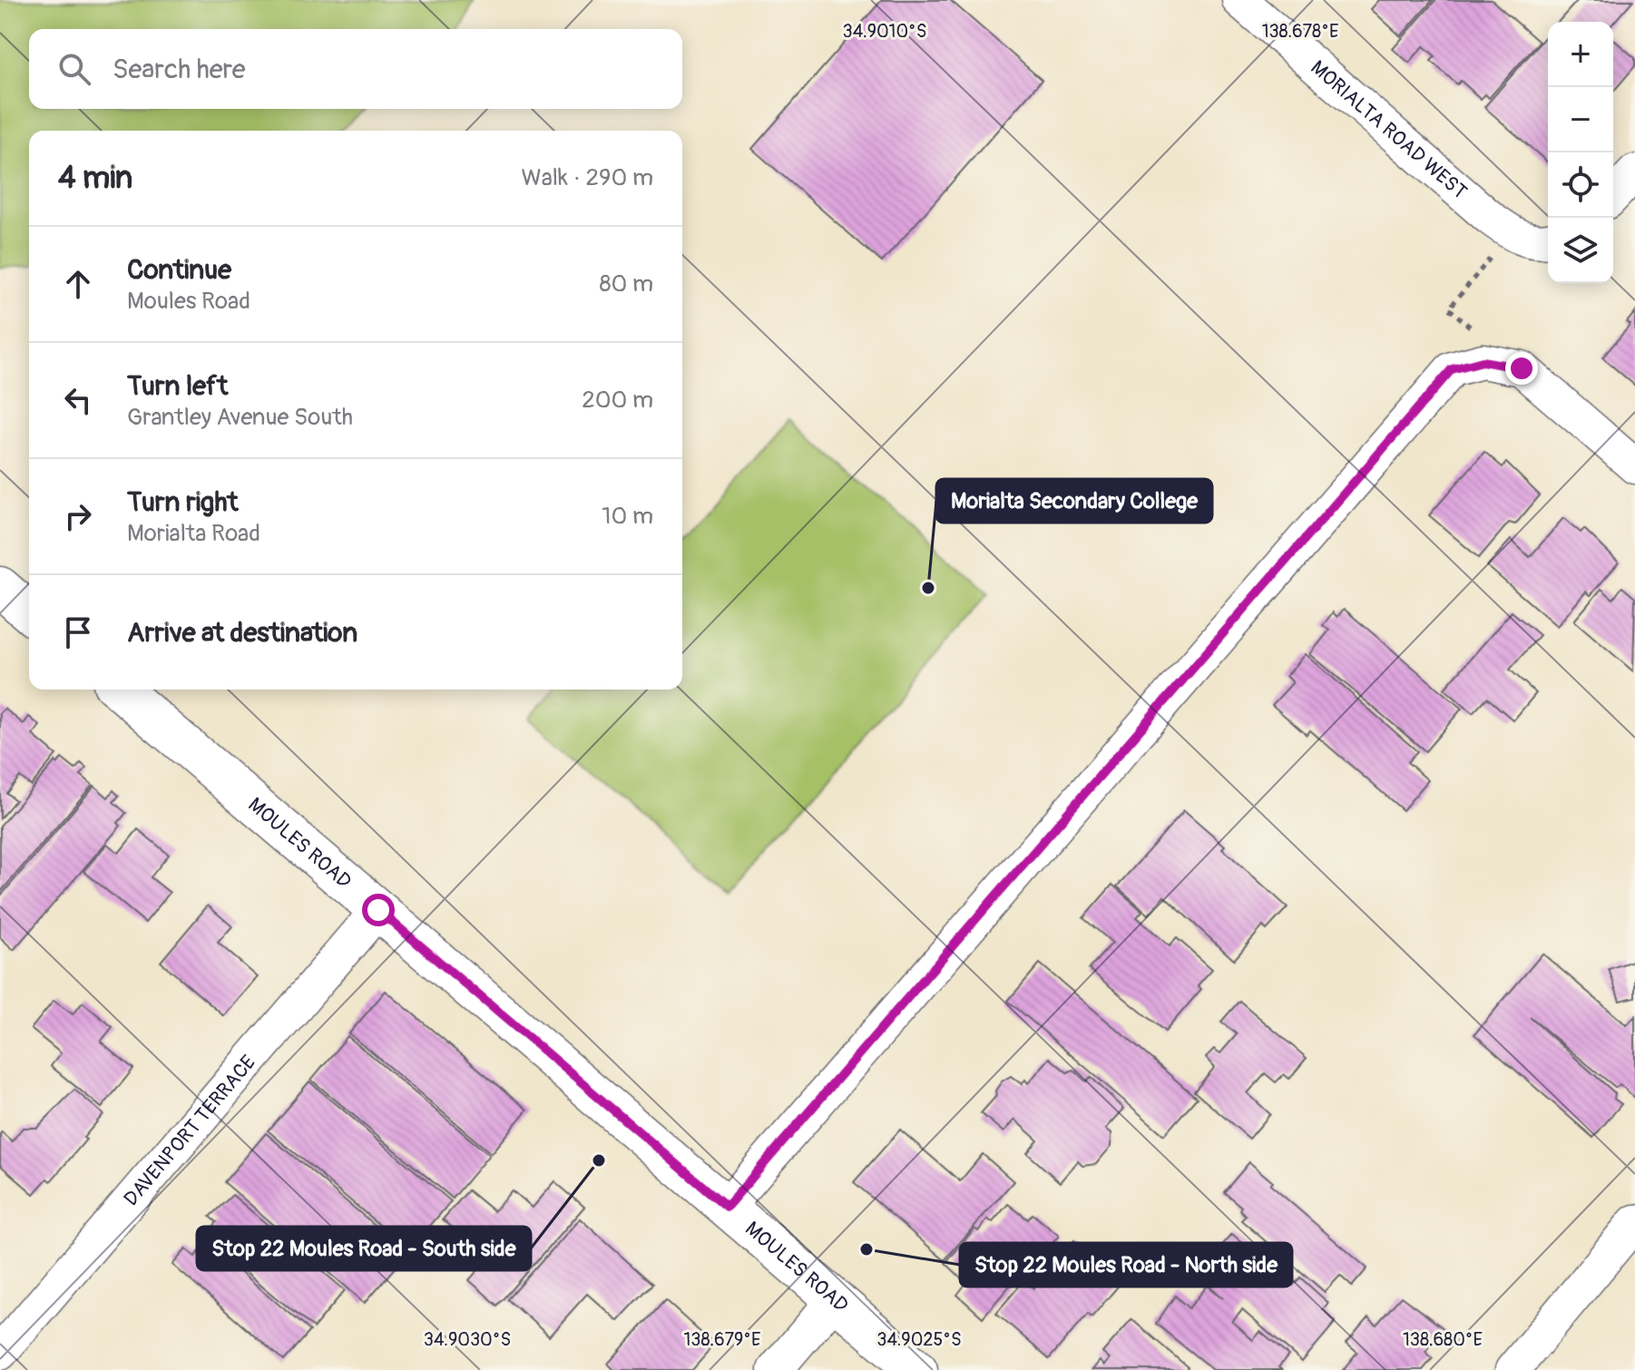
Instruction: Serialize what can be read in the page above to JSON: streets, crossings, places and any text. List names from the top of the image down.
{
  "streets": {
    "main road": ["MOULES ROAD"],
    "street": ["MORIALTA ROAD WEST", "DAVENPORT TERRACE"]
  },
  "crossings": [
    ["MOULES ROAD", "DAVENPORT TERRACE"]
  ],
  "places": ["Morialta Secondary College", "Stop 22 Moules Road - South side", "Stop 22 Moules Road - North side"],
  "page": {
    "map_buttons": ["+", "−"],
    "search": "Search here",
    "heading": ["4 min", "Walk · 290 m"],
    "list": [
      ["Continue", "Moules Road", "80 m"],
      ["Turn left", "Grantley Avenue South", "200 m"],
      ["Turn right", "Morialta Road", "10 m"],
      "Arrive at destination"
    ]
  },
  "coordinates": [
    "34.9010°S",
    "138.678°E",
    "138.679°E",
    "138.680°E",
    "34.9030°S",
    "34.9025°S"
  ]
}
